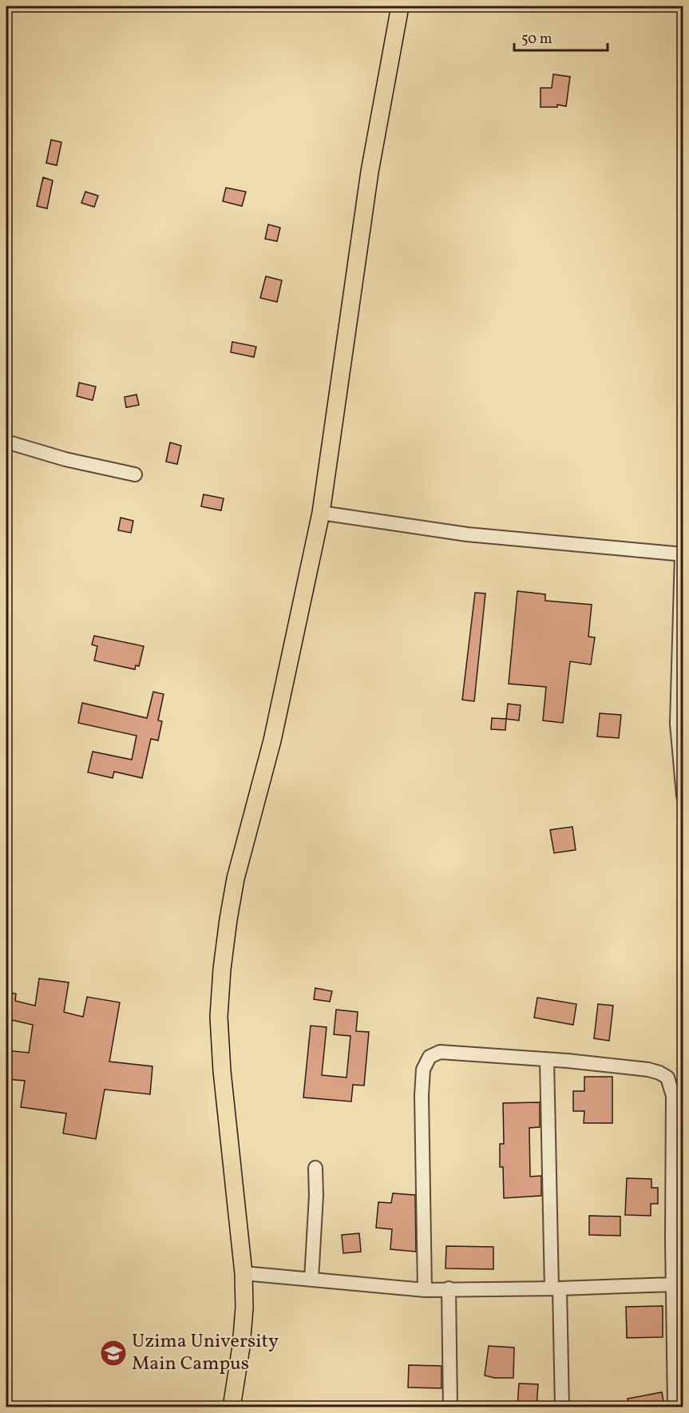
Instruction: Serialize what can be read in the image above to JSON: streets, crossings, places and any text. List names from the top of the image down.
{
  "places": {
    "school or university": ["Uzima University Main Campus"]
  },
  "scale_bar": "50 m"
}
